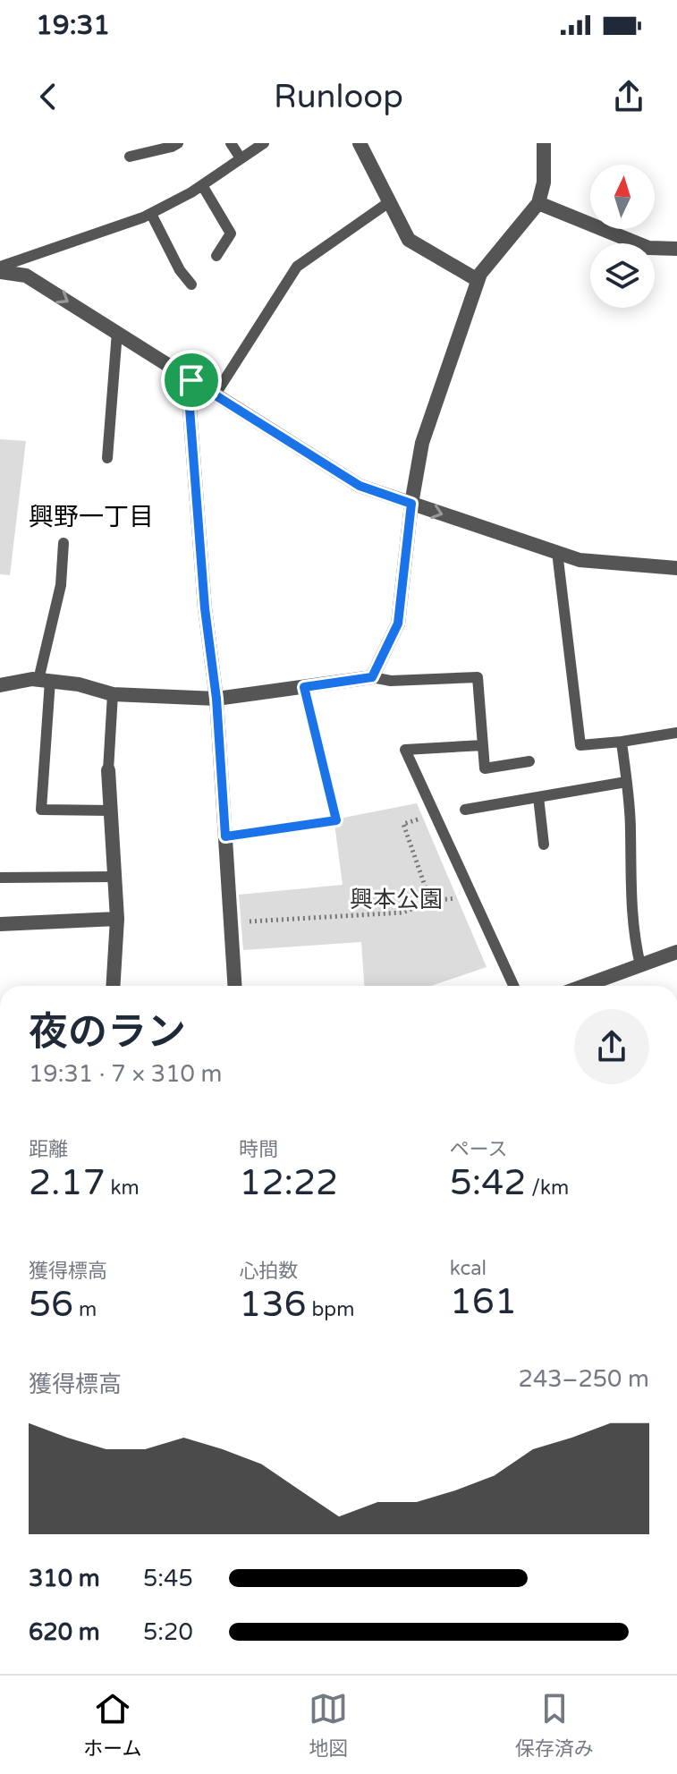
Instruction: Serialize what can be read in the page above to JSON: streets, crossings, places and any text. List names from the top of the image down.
{
  "districts": ["興野一丁目"],
  "parks": ["興本公園"],
  "north": "top",
  "page": {
    "status": "19:31",
    "header": "Runloop",
    "heading": ["夜のラン", "19:31 · 7 × 310 m"],
    "stats": [
      ["距離", "2.17 km"],
      ["時間", "12:22"],
      ["ペース", "5:42 /km"],
      ["獲得標高", "56 m"],
      ["心拍数", "136 bpm"],
      ["kcal", "161"]
    ],
    "chart": ["獲得標高", "243–250 m"],
    "list": [
      {
        "name": "310 m",
        "note": "5:45"
      },
      {
        "name": "620 m",
        "note": "5:20"
      }
    ],
    "tabs": ["ホーム", "地図", "保存済み"]
  }
}
